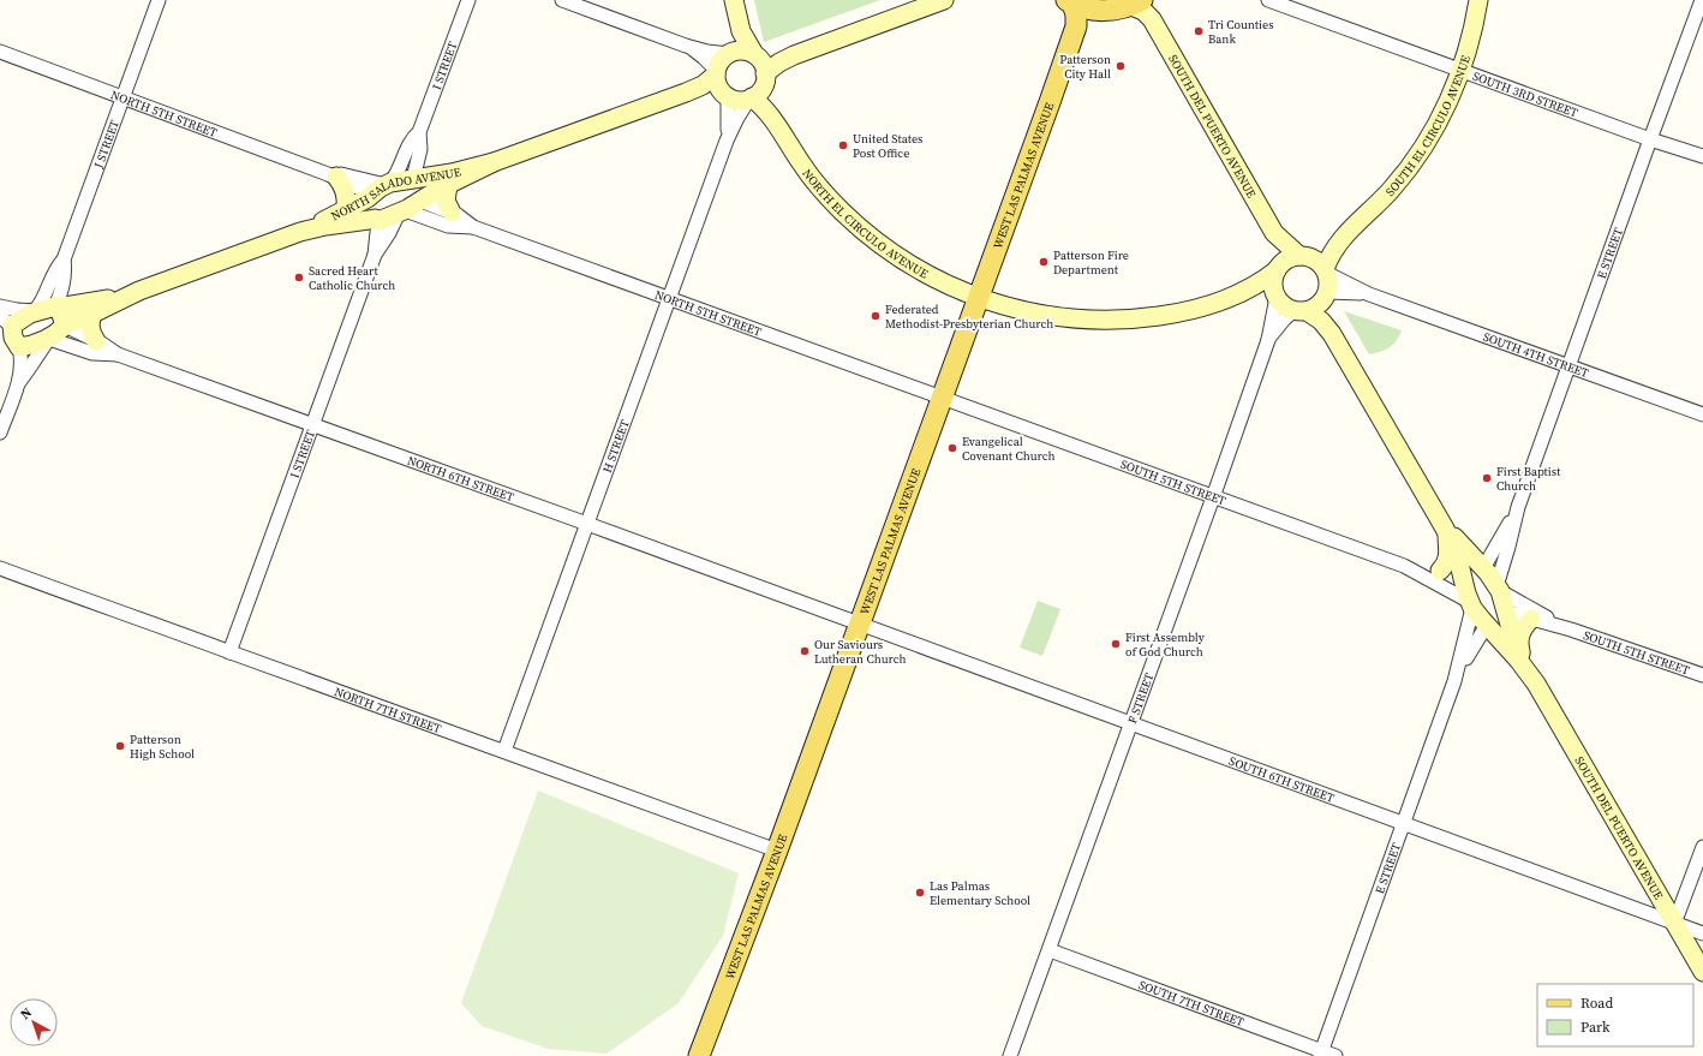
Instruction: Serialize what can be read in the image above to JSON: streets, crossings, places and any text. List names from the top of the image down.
{
  "streets": {
    "main road": ["WEST LAS PALMAS AVENUE"],
    "street": [
      "I STREET",
      "SOUTH 3RD STREET",
      "NORTH 5TH STREET",
      "SOUTH EL CIRCULO AVENUE",
      "SOUTH DEL PUERTO AVENUE",
      "J STREET",
      "NORTH SALADO AVENUE",
      "NORTH EL CIRCULO AVENUE",
      "E STREET",
      "SOUTH 4TH STREET",
      "H STREET",
      "NORTH 6TH STREET",
      "SOUTH 5TH STREET",
      "F STREET",
      "NORTH 7TH STREET",
      "SOUTH 6TH STREET",
      "SOUTH 7TH STREET"
    ]
  },
  "crossings": [
    ["I STREET", "NORTH 5TH STREET"],
    ["I STREET", "NORTH SALADO AVENUE"],
    ["I STREET", "NORTH 6TH STREET"],
    ["I STREET", "NORTH 7TH STREET"],
    ["SOUTH 3RD STREET", "SOUTH EL CIRCULO AVENUE"],
    ["SOUTH 3RD STREET", "E STREET"],
    ["NORTH 5TH STREET", "J STREET"],
    ["NORTH 5TH STREET", "WEST LAS PALMAS AVENUE"],
    ["NORTH 5TH STREET", "NORTH SALADO AVENUE"],
    ["NORTH 5TH STREET", "H STREET"],
    ["NORTH 5TH STREET", "SOUTH 5TH STREET"],
    ["SOUTH EL CIRCULO AVENUE", "SOUTH DEL PUERTO AVENUE"],
    ["SOUTH EL CIRCULO AVENUE", "SOUTH 4TH STREET"],
    ["SOUTH EL CIRCULO AVENUE", "F STREET"],
    ["SOUTH DEL PUERTO AVENUE", "E STREET"],
    ["SOUTH DEL PUERTO AVENUE", "SOUTH 4TH STREET"],
    ["SOUTH DEL PUERTO AVENUE", "SOUTH 5TH STREET"],
    ["SOUTH DEL PUERTO AVENUE", "F STREET"],
    ["SOUTH DEL PUERTO AVENUE", "SOUTH 6TH STREET"],
    ["J STREET", "NORTH SALADO AVENUE"],
    ["J STREET", "NORTH 6TH STREET"],
    ["WEST LAS PALMAS AVENUE", "NORTH EL CIRCULO AVENUE"],
    ["WEST LAS PALMAS AVENUE", "NORTH 6TH STREET"],
    ["WEST LAS PALMAS AVENUE", "SOUTH 5TH STREET"],
    ["WEST LAS PALMAS AVENUE", "NORTH 7TH STREET"],
    ["WEST LAS PALMAS AVENUE", "SOUTH 6TH STREET"],
    ["NORTH SALADO AVENUE", "NORTH EL CIRCULO AVENUE"],
    ["NORTH SALADO AVENUE", "H STREET"],
    ["NORTH SALADO AVENUE", "NORTH 6TH STREET"],
    ["NORTH EL CIRCULO AVENUE", "H STREET"],
    ["E STREET", "SOUTH 4TH STREET"],
    ["E STREET", "SOUTH 5TH STREET"],
    ["E STREET", "SOUTH 6TH STREET"],
    ["E STREET", "SOUTH 7TH STREET"],
    ["SOUTH 4TH STREET", "F STREET"],
    ["H STREET", "NORTH 6TH STREET"],
    ["H STREET", "NORTH 7TH STREET"],
    ["NORTH 6TH STREET", "SOUTH 6TH STREET"],
    ["SOUTH 5TH STREET", "F STREET"],
    ["F STREET", "SOUTH 6TH STREET"],
    ["F STREET", "SOUTH 7TH STREET"]
  ],
  "places": [
    "Tri Counties Bank",
    "Patterson City Hall",
    "United States Post Office",
    "Patterson Fire Department",
    "Sacred Heart Catholic Church",
    "Federated Methodist-Presbyterian Church",
    "Evangelical Covenant Church",
    "First Baptist Church",
    "First Assembly of God Church",
    "Our Saviours Lutheran Church",
    "Patterson High School",
    "Las Palmas Elementary School"
  ],
  "legend": ["Road", "Park"],
  "north": "top left"
}
